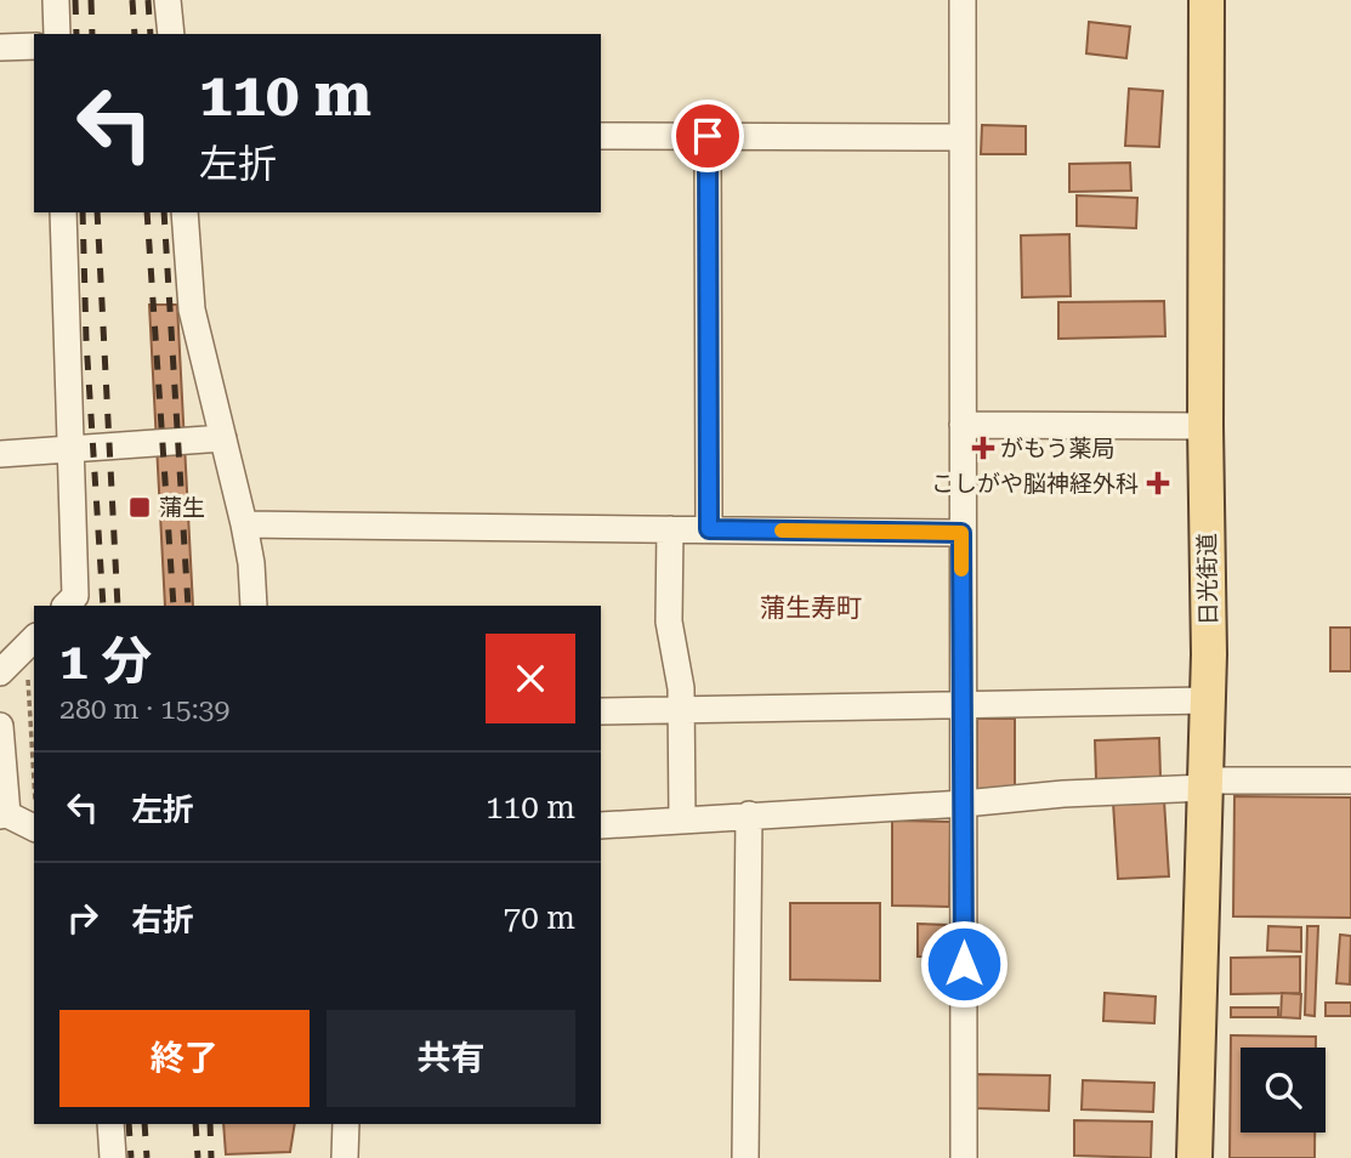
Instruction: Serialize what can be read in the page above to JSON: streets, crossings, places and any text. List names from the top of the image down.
{
  "streets": {
    "main road": ["日光街道"]
  },
  "districts": ["蒲生寿町"],
  "places": {
    "health": ["がもう薬局", "こしがや脳神経外科"],
    "transit": ["蒲生"]
  },
  "page": {
    "turn": ["110 m", "左折"],
    "heading": ["1 分", "280 m · 15:39"],
    "list": [
      {
        "name": "左折",
        "value": "110 m"
      },
      {
        "name": "右折",
        "value": "70 m"
      }
    ],
    "buttons": ["終了", "共有"]
  }
}
